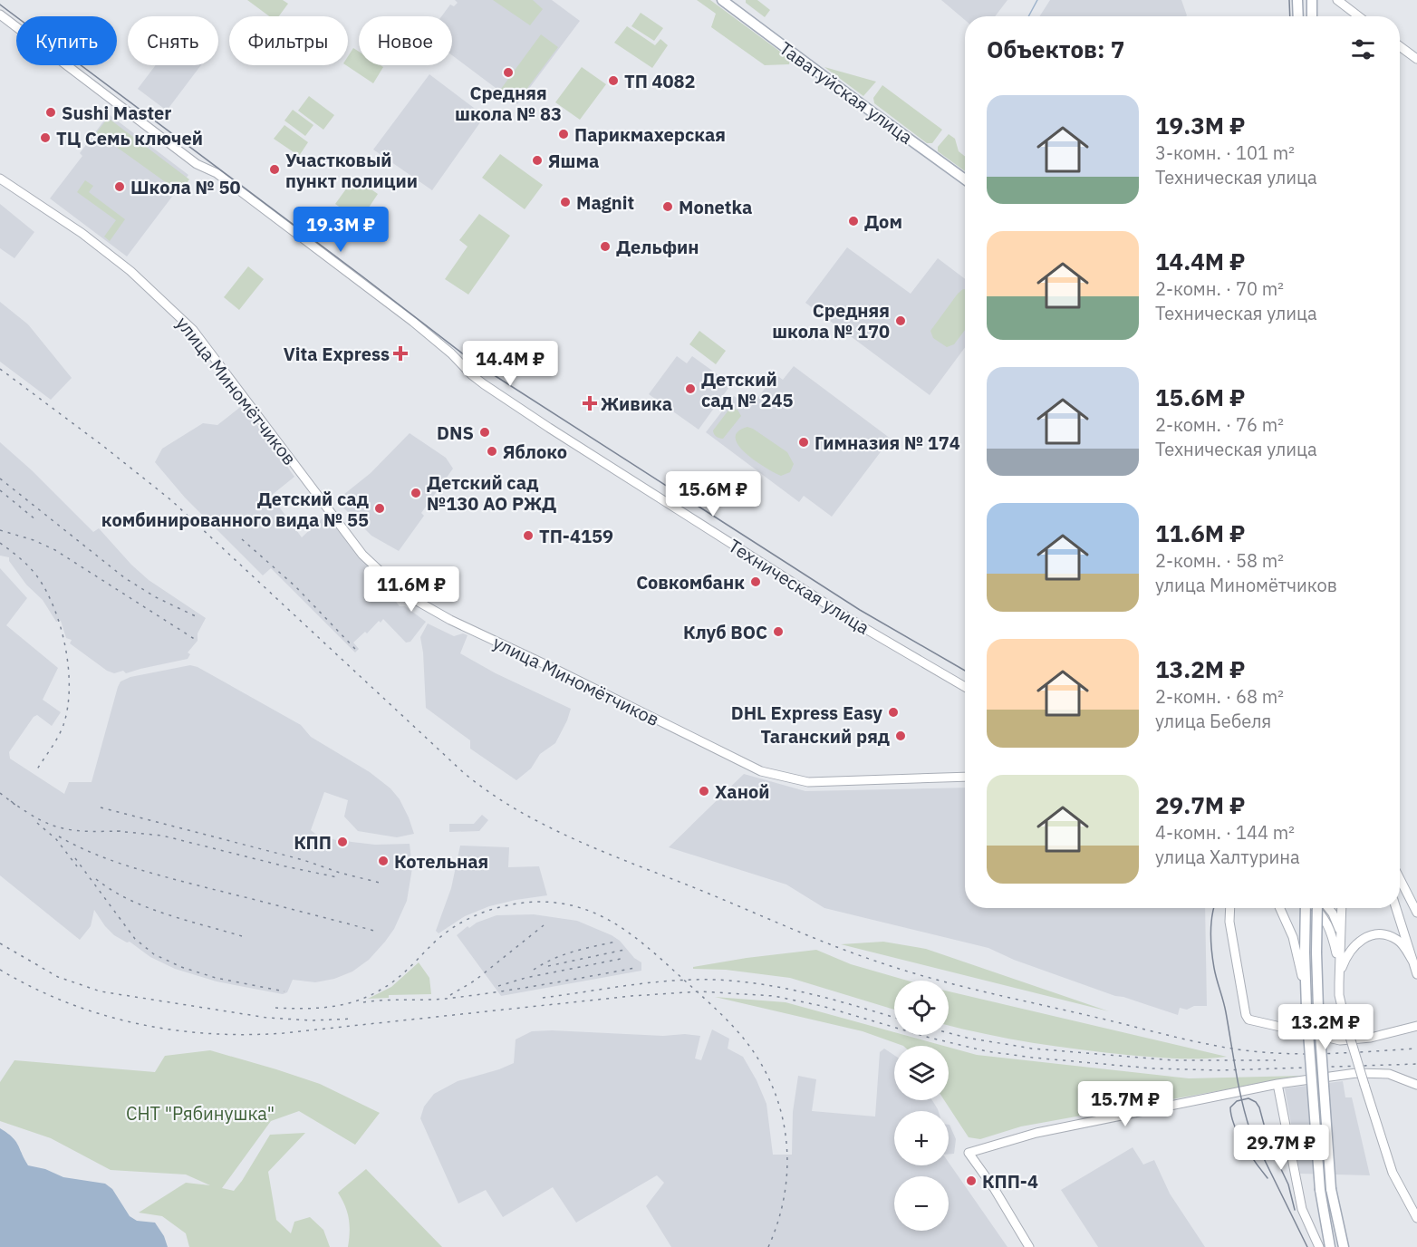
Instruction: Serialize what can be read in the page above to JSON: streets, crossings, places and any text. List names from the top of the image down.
{
  "streets": {
    "main road": ["Таватуйская улица", "улица Миномётчиков", "Техническая улица"]
  },
  "parks": ["СНТ \"Рябинушка\""],
  "places": {
    "other": [
      "Средняя школа № 83",
      "ТП 4082",
      "Sushi Master",
      "Парикмахерская",
      "ТЦ Семь ключей",
      "Яшма",
      "Участковый пункт полиции",
      "Школа № 50",
      "Magnit",
      "Monetka",
      "Дом",
      "Дельфин",
      "Средняя школа № 170",
      "Детский сад № 245",
      "DNS",
      "Гимназия № 174",
      "Яблоко",
      "Детский сад №130 АО РЖД",
      "Детский сад комбинированного вида № 55",
      "ТП-4159",
      "Совкомбанк",
      "Клуб ВОС",
      "DHL Express Easy",
      "Таганский ряд",
      "Ханой",
      "КПП",
      "Котельная",
      "КПП-4"
    ],
    "health": ["Vita Express", "Живика"]
  },
  "page": {
    "chip": [
      "Купить",
      "Снять",
      "Фильтры",
      "Новое"
    ],
    "heading": "Объектов: 7",
    "list": [
      {
        "name": "19.3M ₽",
        "note": "3-комн. · 101 m² · Техническая улица"
      },
      {
        "name": "14.4M ₽",
        "note": "2-комн. · 70 m² · Техническая улица"
      },
      {
        "name": "15.6M ₽",
        "note": "2-комн. · 76 m² · Техническая улица"
      },
      {
        "name": "11.6M ₽",
        "note": "2-комн. · 58 m² · улица Миномётчиков"
      },
      {
        "name": "13.2M ₽",
        "note": "2-комн. · 68 m² · улица Бебеля"
      },
      {
        "name": "29.7M ₽",
        "note": "4-комн. · 144 m² · улица Халтурина"
      }
    ],
    "price": [
      "19.3M ₽",
      "14.4M ₽",
      "15.6M ₽",
      "11.6M ₽",
      "13.2M ₽",
      "15.7M ₽",
      "29.7M ₽"
    ],
    "map_buttons": ["+", "−"]
  }
}
